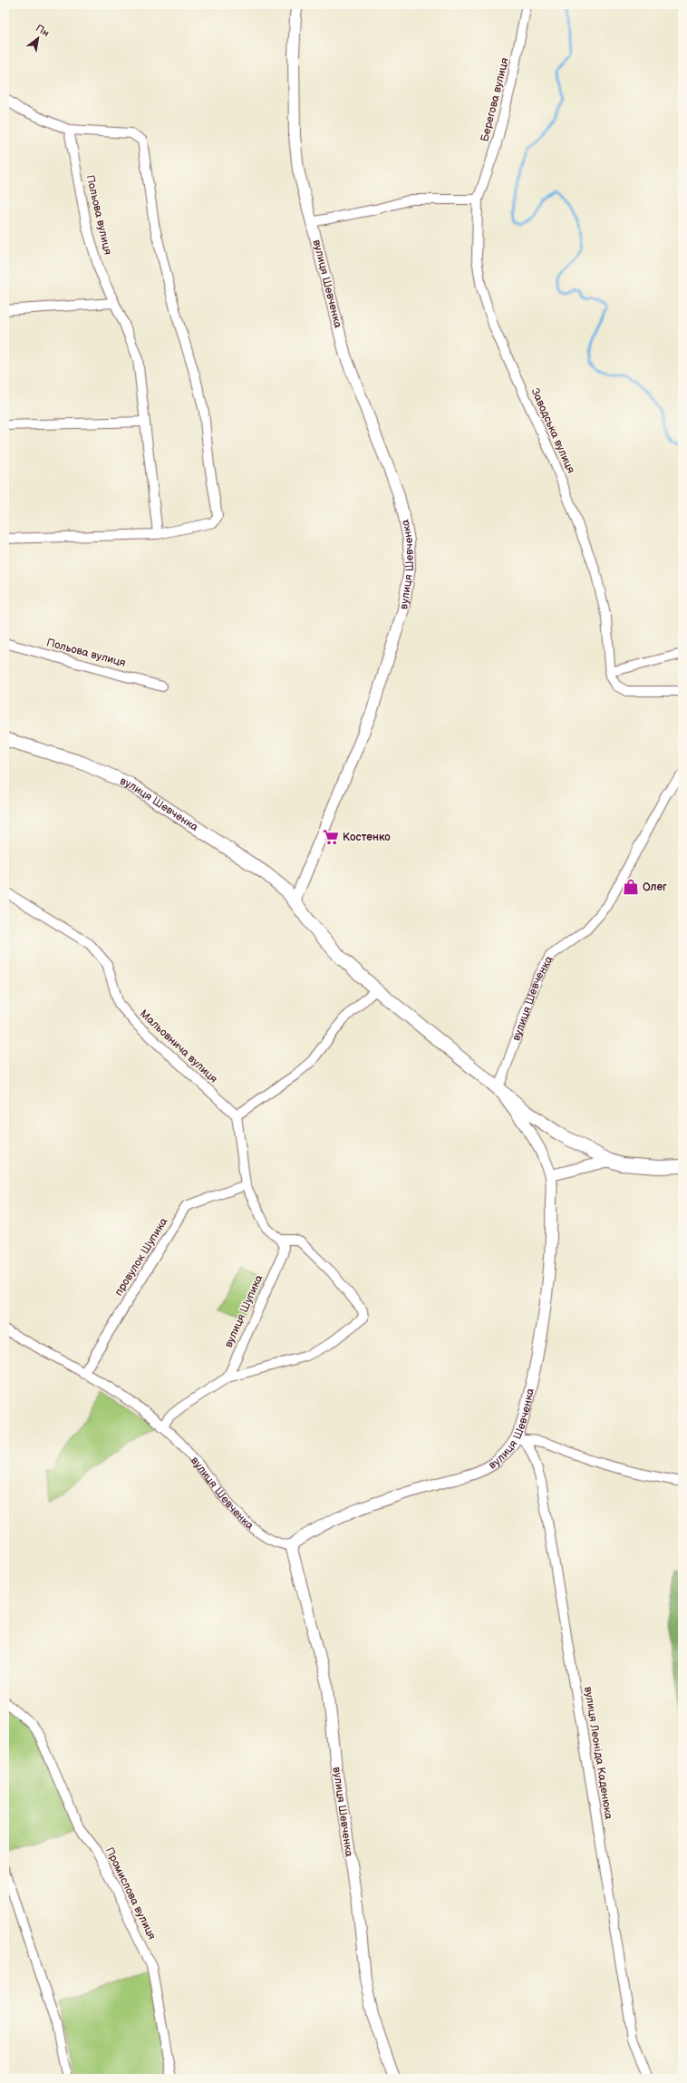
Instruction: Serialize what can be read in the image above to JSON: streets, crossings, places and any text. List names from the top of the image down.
{
  "streets": {
    "main road": ["вулиця Шевченка"],
    "street": [
      "Берегова вулиця",
      "Польова вулиця",
      "Заводська вулиця",
      "Мальовнича вулиця",
      "провулок Шупика",
      "вулиця Шупика",
      "вулиця Леоніда Каденюка",
      "Промислова вулиця"
    ]
  },
  "crossings": [
    ["Берегова вулиця", "Заводська вулиця"],
    ["вулиця Шевченка", "провулок Шупика"],
    ["вулиця Шевченка", "вулиця Леоніда Каденюка"]
  ],
  "places": {
    "supermarket": ["Костенко"],
    "shop": ["Олег"]
  },
  "north": "top right"
}
